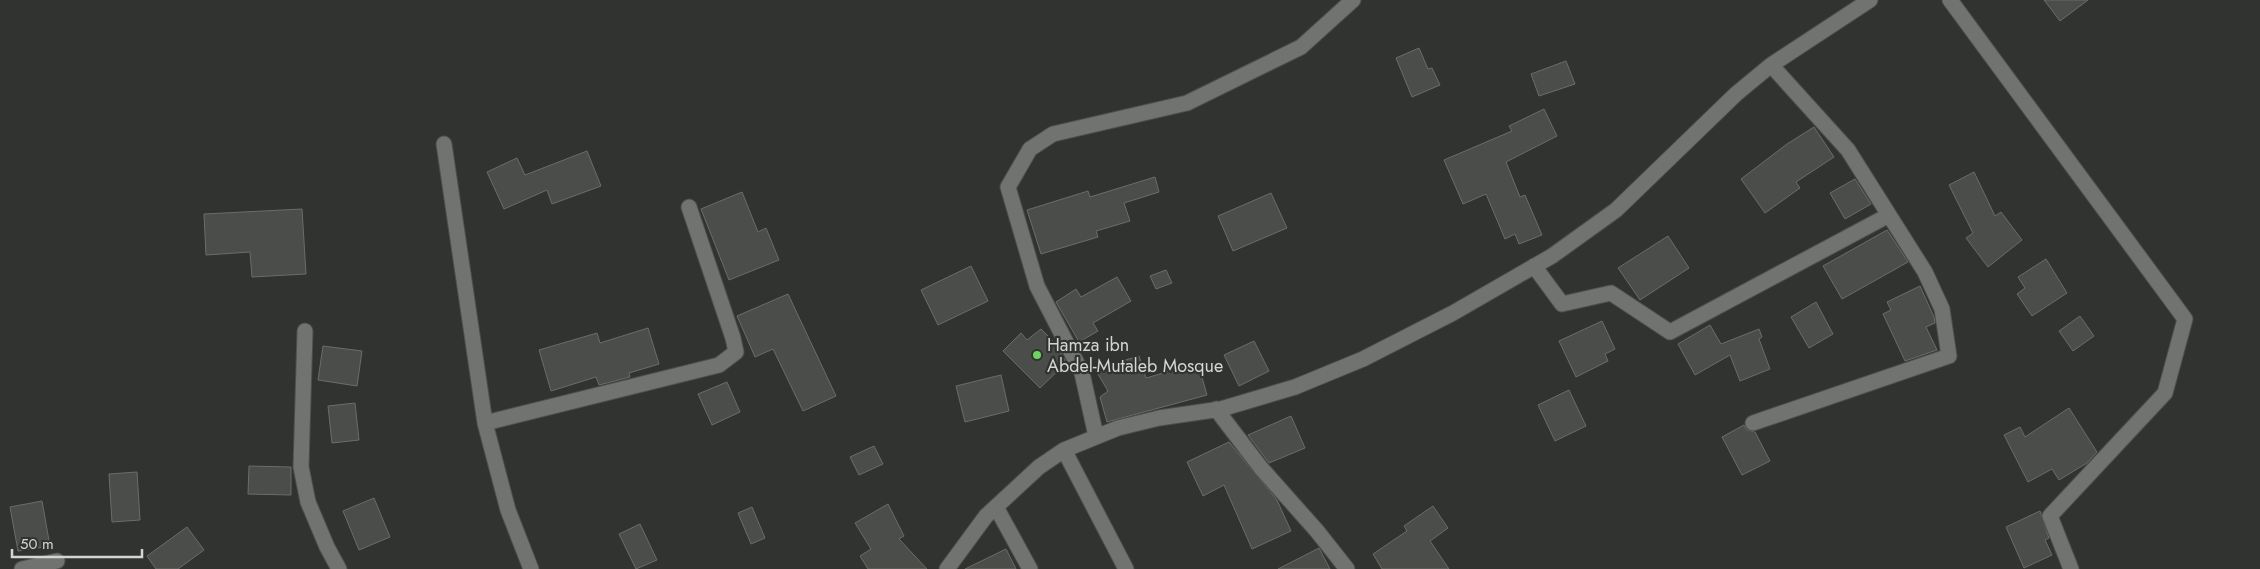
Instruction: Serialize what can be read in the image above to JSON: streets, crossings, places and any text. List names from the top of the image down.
{
  "places": ["Hamza ibn Abdel-Mutaleb Mosque"],
  "scale_bar": "50 m"
}
